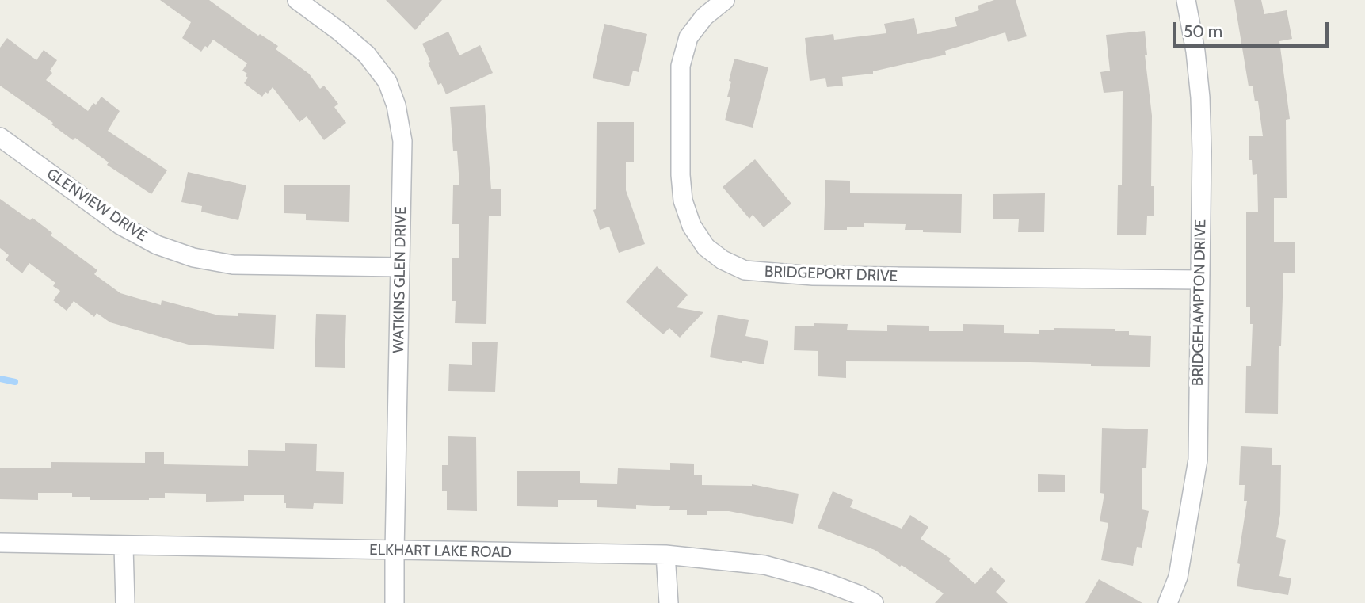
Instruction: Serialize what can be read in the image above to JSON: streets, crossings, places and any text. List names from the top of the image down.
{
  "streets": {
    "street": [
      "GLENVIEW DRIVE",
      "BRIDGEPORT DRIVE",
      "WATKINS GLEN DRIVE",
      "BRIDGEHAMPTON DRIVE",
      "ELKHART LAKE ROAD"
    ]
  },
  "crossings": [
    ["GLENVIEW DRIVE", "WATKINS GLEN DRIVE"],
    ["BRIDGEPORT DRIVE", "BRIDGEHAMPTON DRIVE"],
    ["WATKINS GLEN DRIVE", "ELKHART LAKE ROAD"]
  ],
  "scale_bar": "50 m"
}
